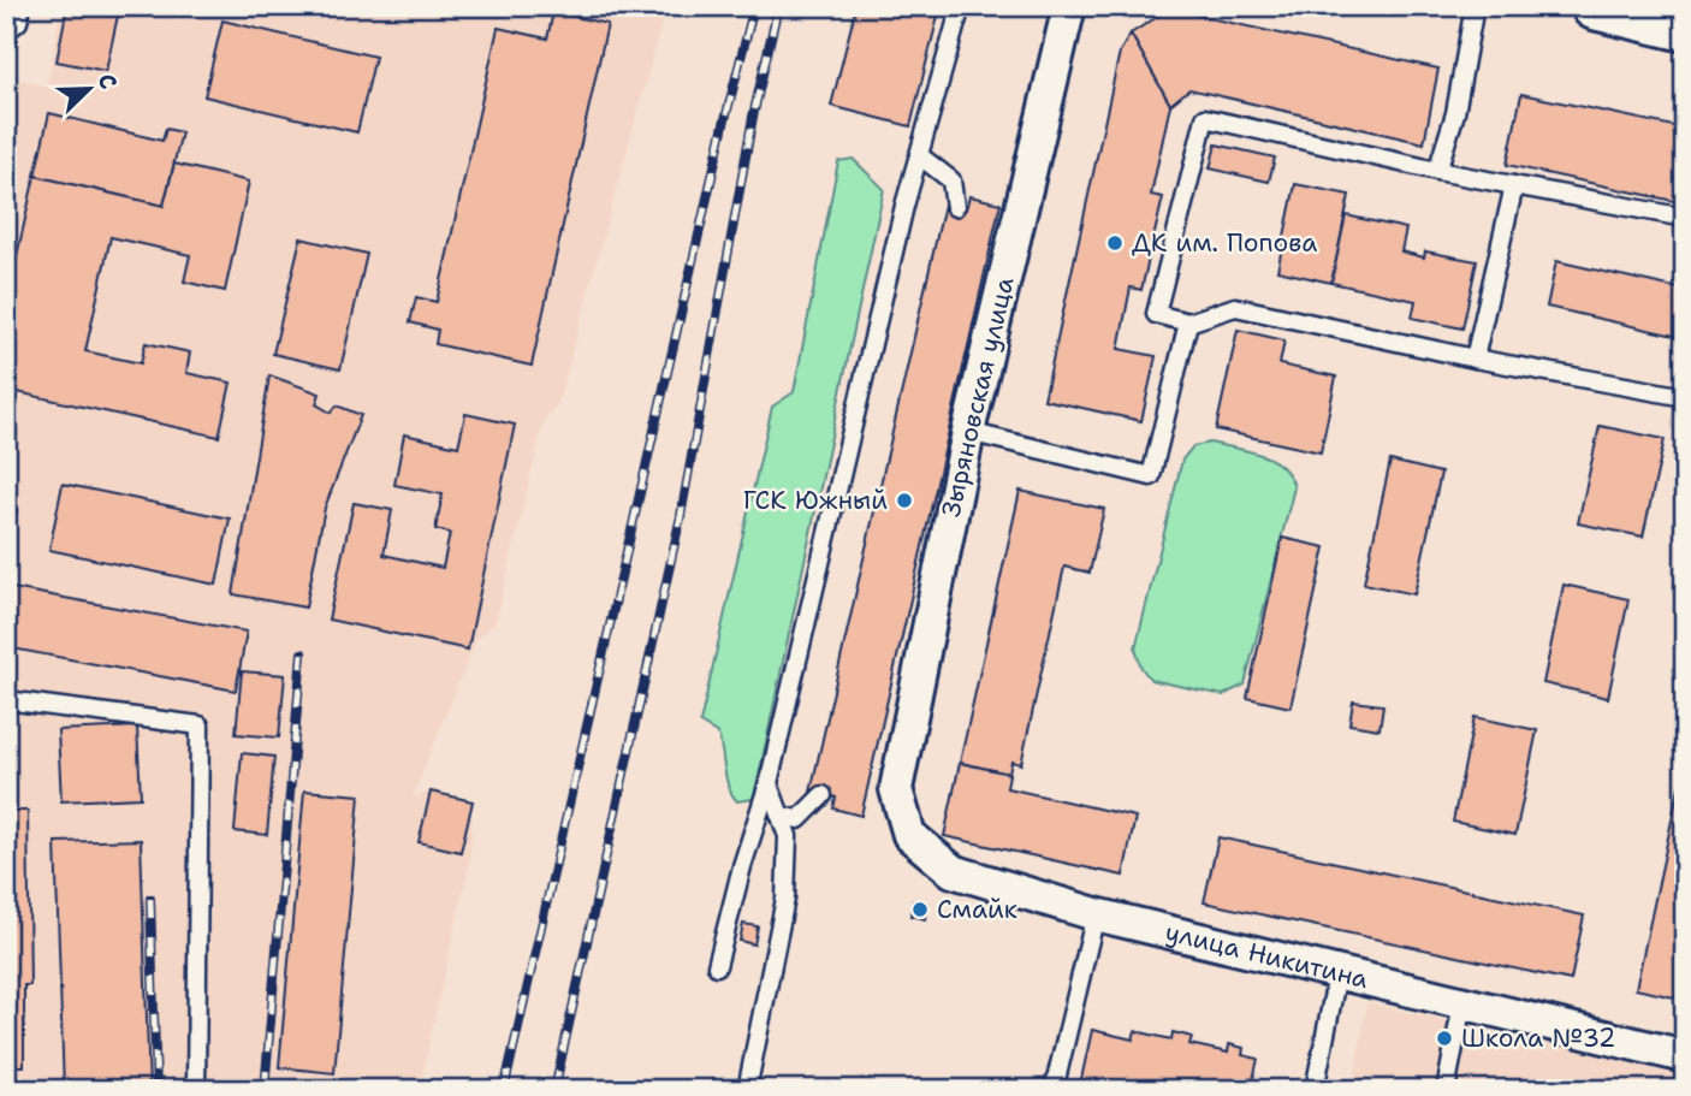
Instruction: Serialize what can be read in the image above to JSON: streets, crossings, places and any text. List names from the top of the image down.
{
  "streets": {
    "street": ["Зыряновская улица", "улица Никитина"]
  },
  "crossings": [
    ["Зыряновская улица", "улица Никитина"]
  ],
  "places": [
    "ДК им. Попова",
    "ГСК Южный",
    "Смайк",
    "Школа №32"
  ],
  "north": "top right"
}
